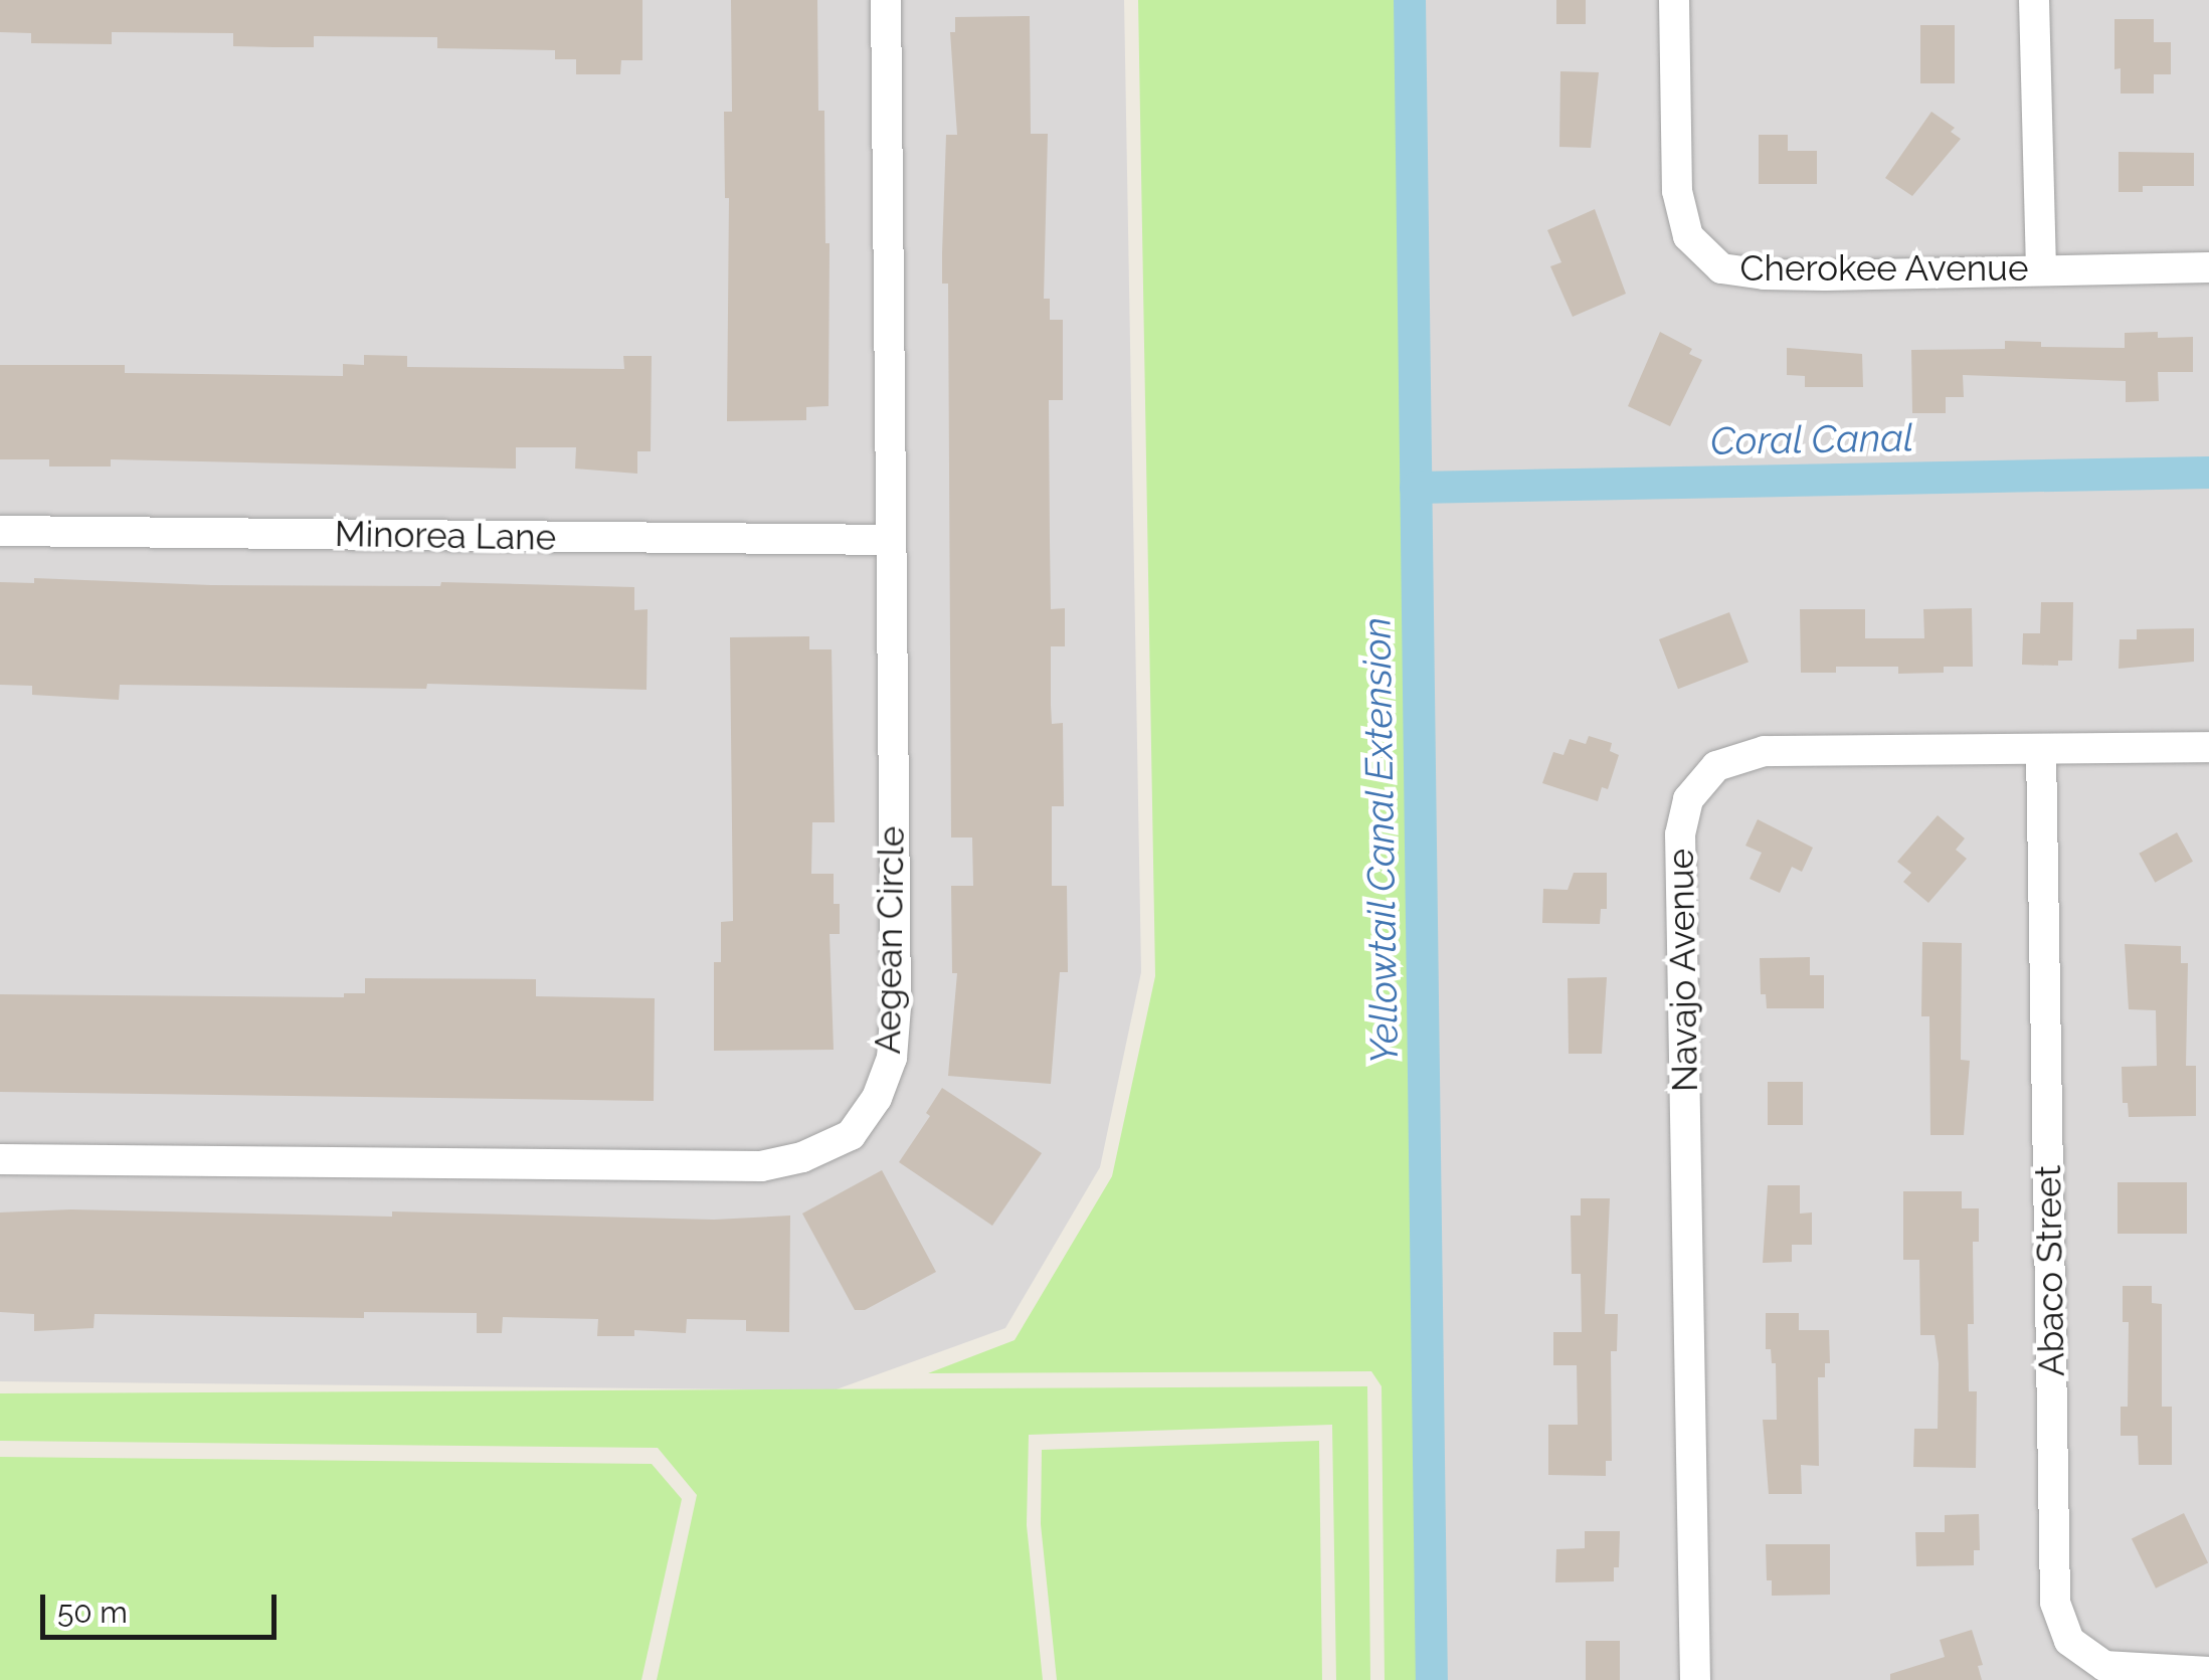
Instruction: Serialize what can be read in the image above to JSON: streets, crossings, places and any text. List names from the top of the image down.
{
  "streets": {
    "street": [
      "Cherokee Avenue",
      "Minorea Lane",
      "Aegean Circle",
      "Navajo Avenue",
      "Abaco Street"
    ]
  },
  "crossings": [
    ["Minorea Lane", "Aegean Circle"],
    ["Navajo Avenue", "Abaco Street"]
  ],
  "water": ["Coral Canal", "Yellowtail Canal Extension"],
  "scale_bar": "50 m"
}
